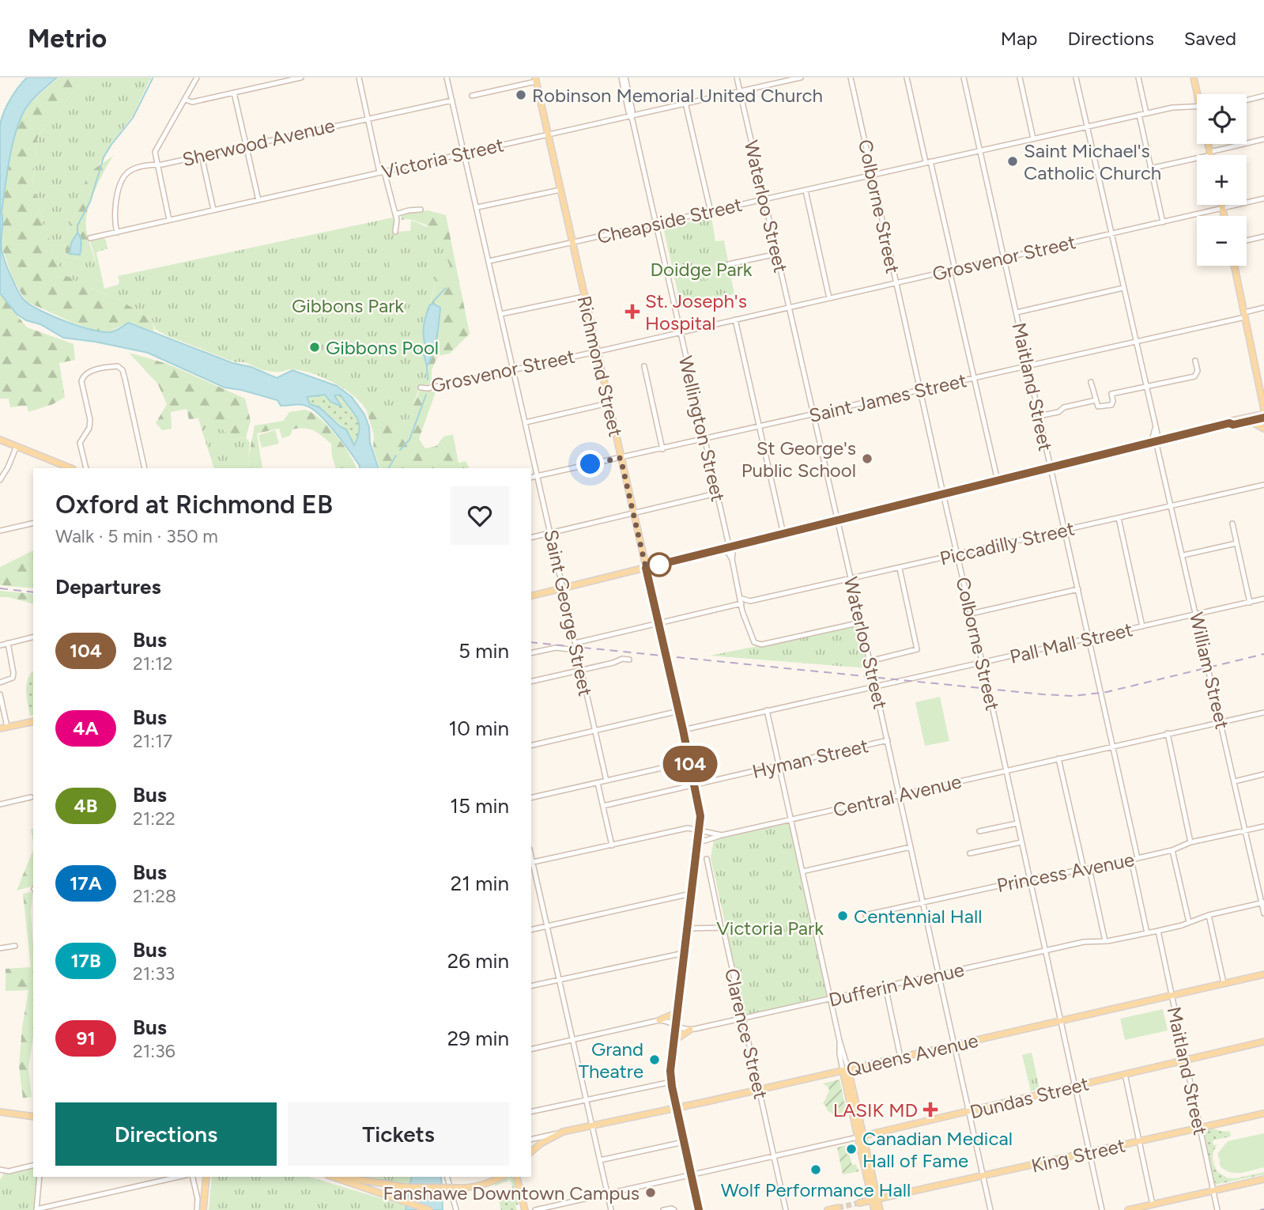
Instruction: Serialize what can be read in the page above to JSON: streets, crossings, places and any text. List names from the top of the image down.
{
  "streets": {
    "main road": [
      "Richmond Street",
      "Queens Avenue",
      "Dundas Street",
      "King Street"
    ],
    "street": [
      "Sherwood Avenue",
      "Victoria Street",
      "Waterloo Street",
      "Colborne Street",
      "Cheapside Street",
      "Grosvenor Street",
      "Maitland Street",
      "Saint James Street",
      "Wellington Street",
      "Piccadilly Street",
      "Saint George Street",
      "Pall Mall Street",
      "William Street",
      "Hyman Street",
      "Central Avenue",
      "Princess Avenue",
      "Dufferin Avenue",
      "Clarence Street"
    ]
  },
  "crossings": [
    ["Sherwood Avenue", "Victoria Street"],
    ["Sherwood Avenue", "Saint George Street"],
    ["Victoria Street", "Waterloo Street"],
    ["Victoria Street", "Richmond Street"],
    ["Victoria Street", "Wellington Street"],
    ["Victoria Street", "Saint George Street"],
    ["Waterloo Street", "Cheapside Street"],
    ["Waterloo Street", "Grosvenor Street"],
    ["Waterloo Street", "Saint James Street"],
    ["Waterloo Street", "Wellington Street"],
    ["Waterloo Street", "Piccadilly Street"],
    ["Waterloo Street", "Pall Mall Street"],
    ["Waterloo Street", "Hyman Street"],
    ["Waterloo Street", "Central Avenue"],
    ["Waterloo Street", "Princess Avenue"],
    ["Waterloo Street", "Dufferin Avenue"],
    ["Waterloo Street", "Queens Avenue"],
    ["Waterloo Street", "Dundas Street"],
    ["Waterloo Street", "King Street"],
    ["Colborne Street", "Cheapside Street"],
    ["Colborne Street", "Grosvenor Street"],
    ["Colborne Street", "Saint James Street"],
    ["Colborne Street", "Piccadilly Street"],
    ["Colborne Street", "Pall Mall Street"],
    ["Colborne Street", "Central Avenue"],
    ["Colborne Street", "Princess Avenue"],
    ["Colborne Street", "Dufferin Avenue"],
    ["Colborne Street", "Queens Avenue"],
    ["Colborne Street", "Dundas Street"],
    ["Colborne Street", "King Street"],
    ["Cheapside Street", "Richmond Street"],
    ["Cheapside Street", "Maitland Street"],
    ["Cheapside Street", "Wellington Street"],
    ["Cheapside Street", "Saint George Street"],
    ["Cheapside Street", "William Street"],
    ["Grosvenor Street", "Richmond Street"],
    ["Grosvenor Street", "Maitland Street"],
    ["Grosvenor Street", "Wellington Street"],
    ["Grosvenor Street", "Saint George Street"],
    ["Grosvenor Street", "William Street"],
    ["Richmond Street", "Saint James Street"],
    ["Richmond Street", "Pall Mall Street"],
    ["Richmond Street", "Hyman Street"],
    ["Richmond Street", "Central Avenue"],
    ["Richmond Street", "Queens Avenue"],
    ["Richmond Street", "Dundas Street"],
    ["Maitland Street", "Saint James Street"],
    ["Maitland Street", "Piccadilly Street"],
    ["Maitland Street", "Pall Mall Street"],
    ["Maitland Street", "Central Avenue"],
    ["Maitland Street", "Princess Avenue"],
    ["Maitland Street", "Dufferin Avenue"],
    ["Maitland Street", "Queens Avenue"],
    ["Maitland Street", "Dundas Street"],
    ["Maitland Street", "King Street"],
    ["Saint James Street", "Wellington Street"],
    ["Saint James Street", "Saint George Street"],
    ["Saint James Street", "William Street"],
    ["Wellington Street", "Piccadilly Street"],
    ["Piccadilly Street", "William Street"],
    ["Pall Mall Street", "William Street"],
    ["William Street", "Central Avenue"],
    ["William Street", "Princess Avenue"],
    ["William Street", "Dufferin Avenue"],
    ["Dufferin Avenue", "Clarence Street"],
    ["Clarence Street", "Queens Avenue"],
    ["Clarence Street", "Dundas Street"]
  ],
  "parks": ["Doidge Park", "Gibbons Park", "Victoria Park"],
  "places": {
    "other": [
      "Robinson Memorial United Church",
      "Saint Michael's Catholic Church",
      "Gibbons Pool",
      "St George's Public School",
      "Centennial Hall",
      "Grand Theatre",
      "Canadian Medical Hall of Fame",
      "Wolf Performance Hall",
      "Fanshawe Downtown Campus"
    ],
    "health": ["St. Joseph's Hospital", "LASIK MD"]
  },
  "lines": ["bus line 104"],
  "page": {
    "header": "Metrio",
    "nav": ["Map", "Directions", "Saved"],
    "on_map": "104",
    "map_buttons": ["+", "−"],
    "heading": [
      ["Oxford at Richmond EB", "Walk · 5 min · 350 m"],
      "Departures"
    ],
    "list": [
      {
        "mark": "104",
        "name": "Bus",
        "note": "21:12",
        "value": "5 min"
      },
      {
        "mark": "4A",
        "name": "Bus",
        "note": "21:17",
        "value": "10 min"
      },
      {
        "mark": "4B",
        "name": "Bus",
        "note": "21:22",
        "value": "15 min"
      },
      {
        "mark": "17A",
        "name": "Bus",
        "note": "21:28",
        "value": "21 min"
      },
      {
        "mark": "17B",
        "name": "Bus",
        "note": "21:33",
        "value": "26 min"
      },
      {
        "mark": "91",
        "name": "Bus",
        "note": "21:36",
        "value": "29 min"
      }
    ],
    "buttons": ["Directions", "Tickets"]
  }
}
